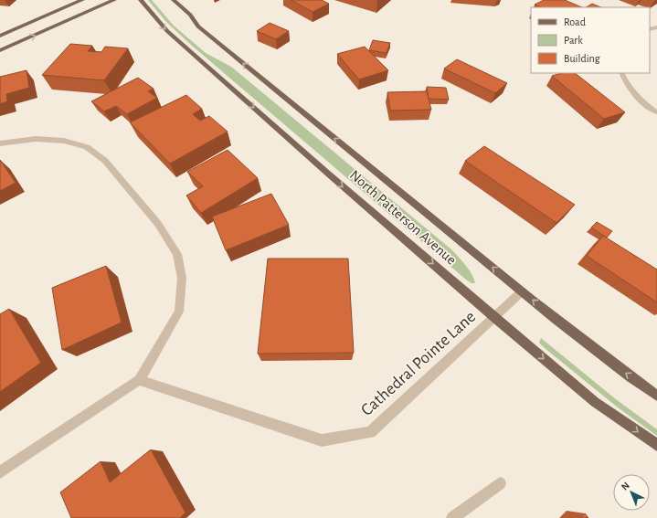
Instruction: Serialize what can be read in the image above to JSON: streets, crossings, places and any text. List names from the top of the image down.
{
  "streets": {
    "main road": ["North Patterson Avenue"],
    "street": ["Cathedral Pointe Lane"]
  },
  "crossings": [
    ["North Patterson Avenue", "Cathedral Pointe Lane"]
  ],
  "legend": ["Road", "Park", "Building"],
  "north": "top left"
}
